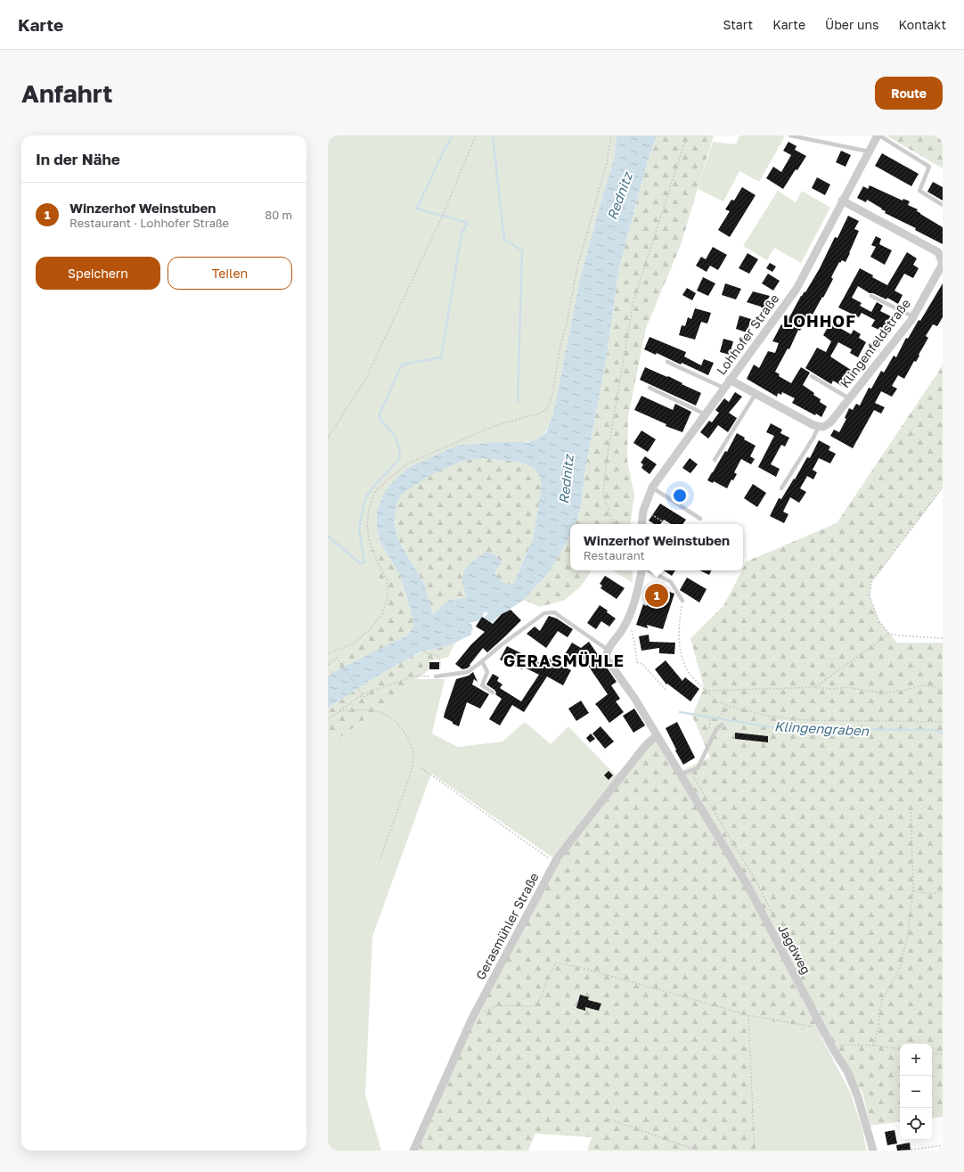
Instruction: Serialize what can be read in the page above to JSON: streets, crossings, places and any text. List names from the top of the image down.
{
  "streets": {
    "street": [
      "Lohhofer Straße",
      "Klingenfeldstraße",
      "Gerasmühler Straße",
      "Jagdweg"
    ]
  },
  "crossings": [
    ["Lohhofer Straße", "Klingenfeldstraße"],
    ["Gerasmühler Straße", "Jagdweg"]
  ],
  "districts": ["LOHHOF", "GERASMÜHLE"],
  "water": ["Rednitz", "Klingengraben"],
  "page": {
    "header": "Karte",
    "nav": [
      "Start",
      "Karte",
      "Über uns",
      "Kontakt"
    ],
    "buttons": [
      "Route",
      ["Speichern", "Teilen"]
    ],
    "title": "Anfahrt",
    "heading": "In der Nähe",
    "list": [
      {
        "mark": "1",
        "name": "Winzerhof Weinstuben",
        "note": "Restaurant · Lohhofer Straße",
        "value": "80 m"
      }
    ],
    "popup": ["Winzerhof Weinstuben", "Restaurant"],
    "pins": "1",
    "map_buttons": ["+", "−"]
  }
}
